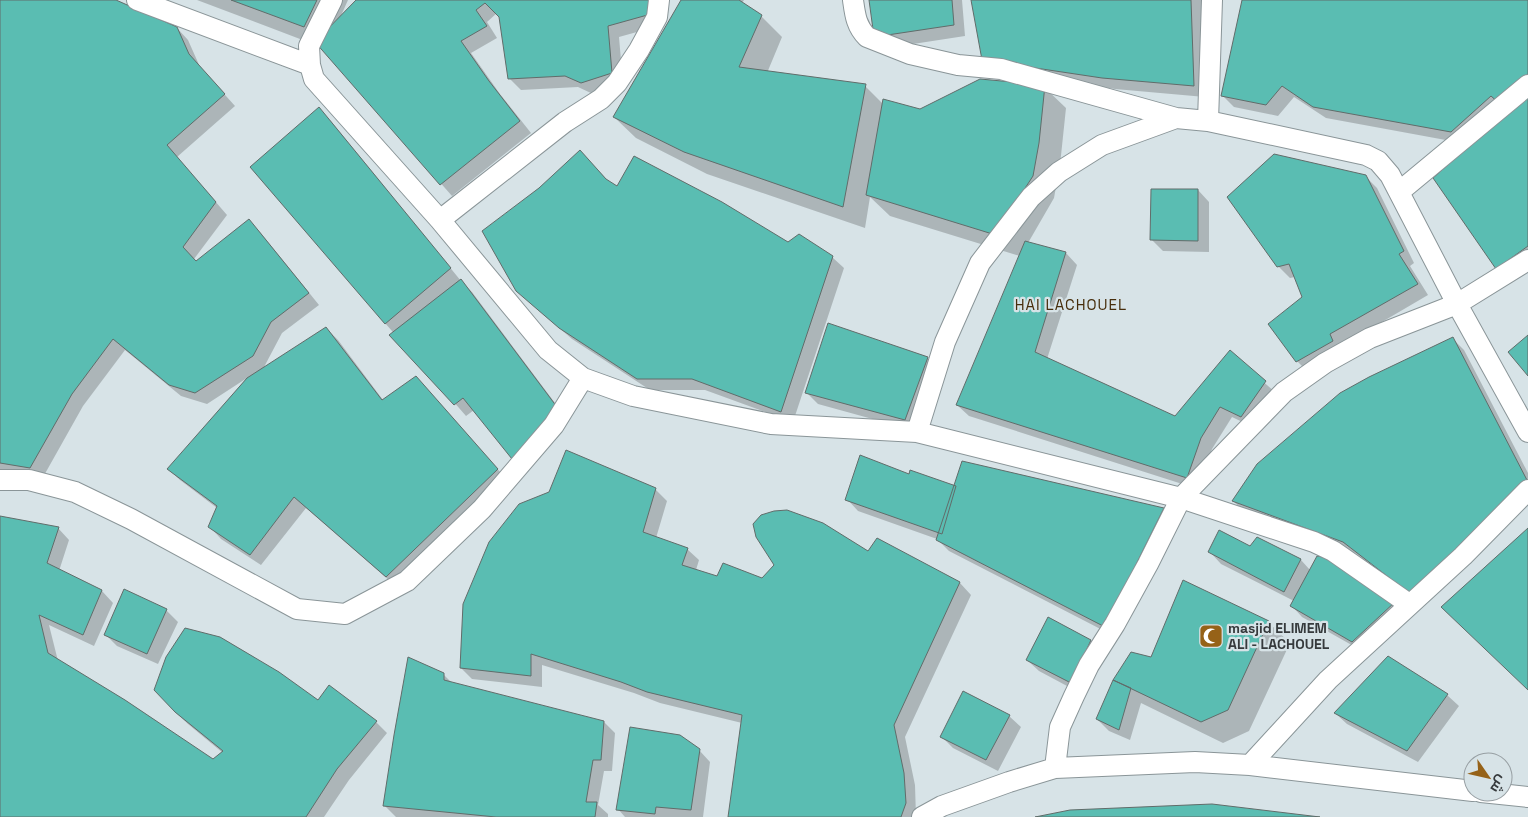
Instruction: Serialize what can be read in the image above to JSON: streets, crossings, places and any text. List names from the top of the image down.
{
  "districts": ["HAI LACHOUEL"],
  "places": {
    "mosque": ["masjid ELIMEM ALI - LACHOUEL"]
  },
  "north": "bottom right"
}
